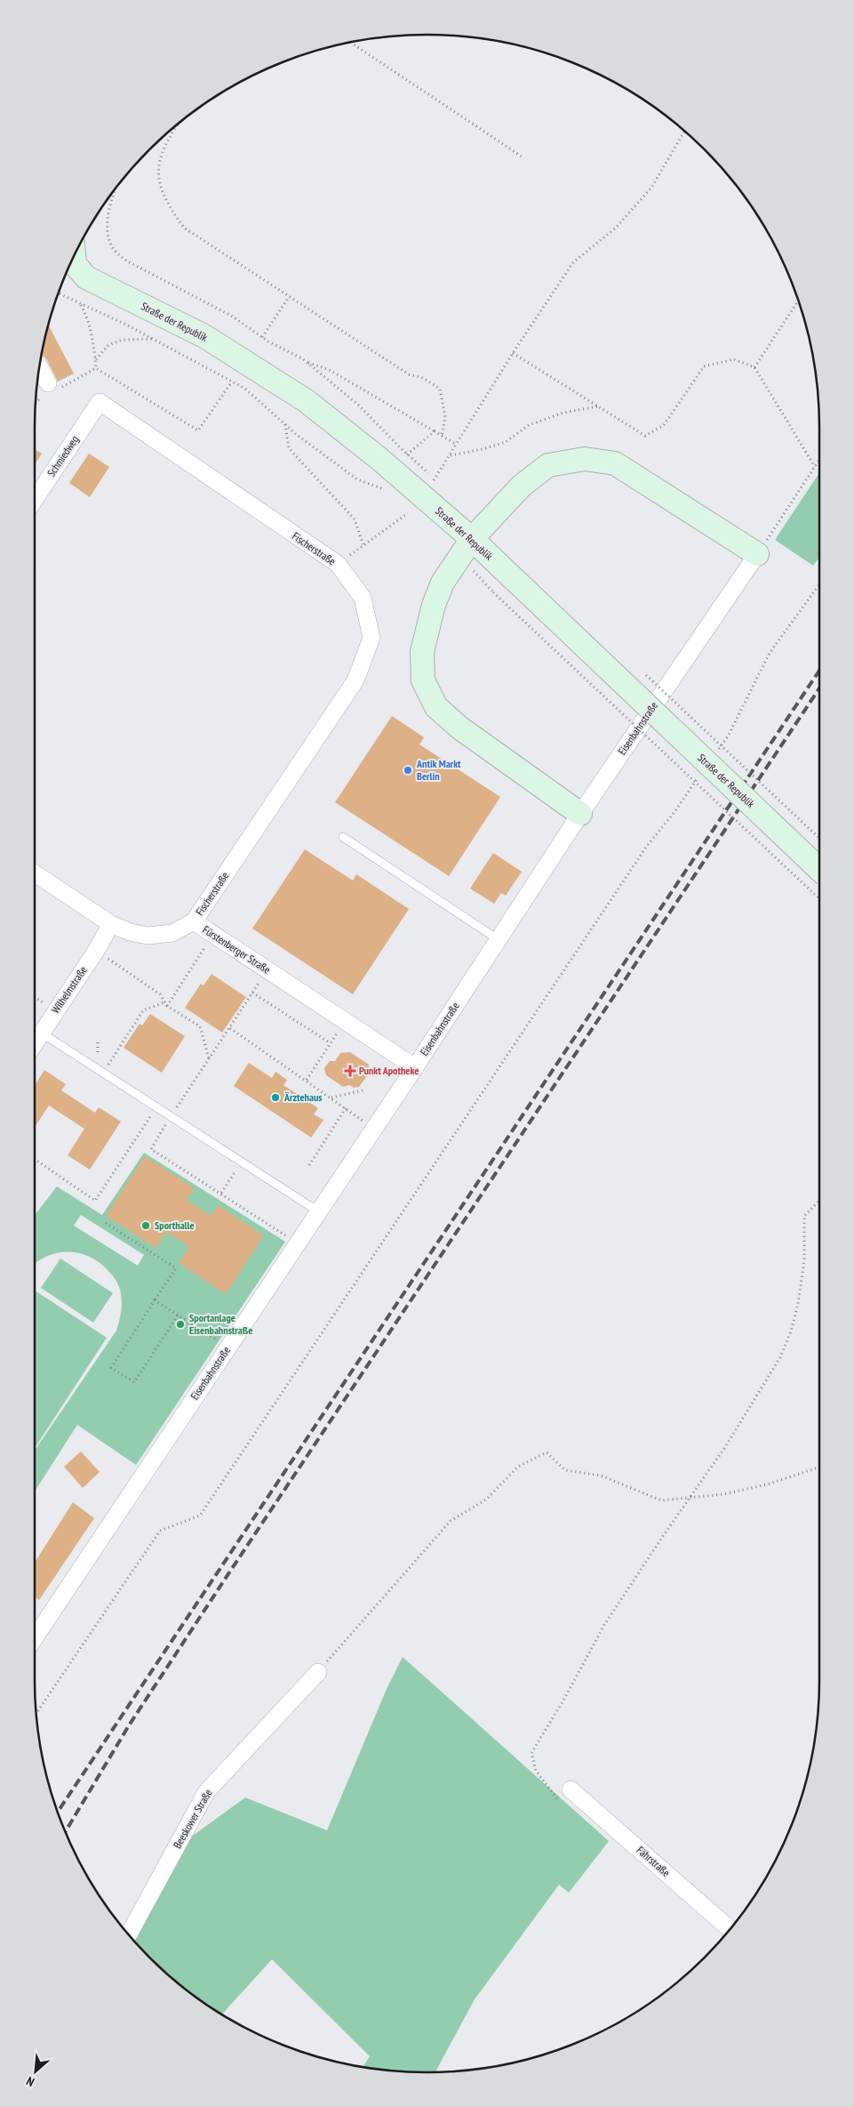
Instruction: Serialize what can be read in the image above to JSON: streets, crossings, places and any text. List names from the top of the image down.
{
  "streets": {
    "main road": ["Straße der Republik"],
    "street": [
      "Schmiedweg",
      "Fischerstraße",
      "Eisenbahnstraße",
      "Fürstenberger Straße",
      "Wilhelmstraße",
      "Beeskower Straße",
      "Fährstraße"
    ]
  },
  "crossings": [
    ["Schmiedweg", "Fischerstraße"],
    ["Fischerstraße", "Fürstenberger Straße"],
    ["Eisenbahnstraße", "Fürstenberger Straße"],
    ["Fürstenberger Straße", "Wilhelmstraße"]
  ],
  "places": {
    "other": [
      "Antik Markt Berlin",
      "Ärztehaus",
      "Sporthalle",
      "Sportanlage Eisenbahnstraße"
    ],
    "health": ["Punkt Apotheke"]
  },
  "north": "bottom left"
}
